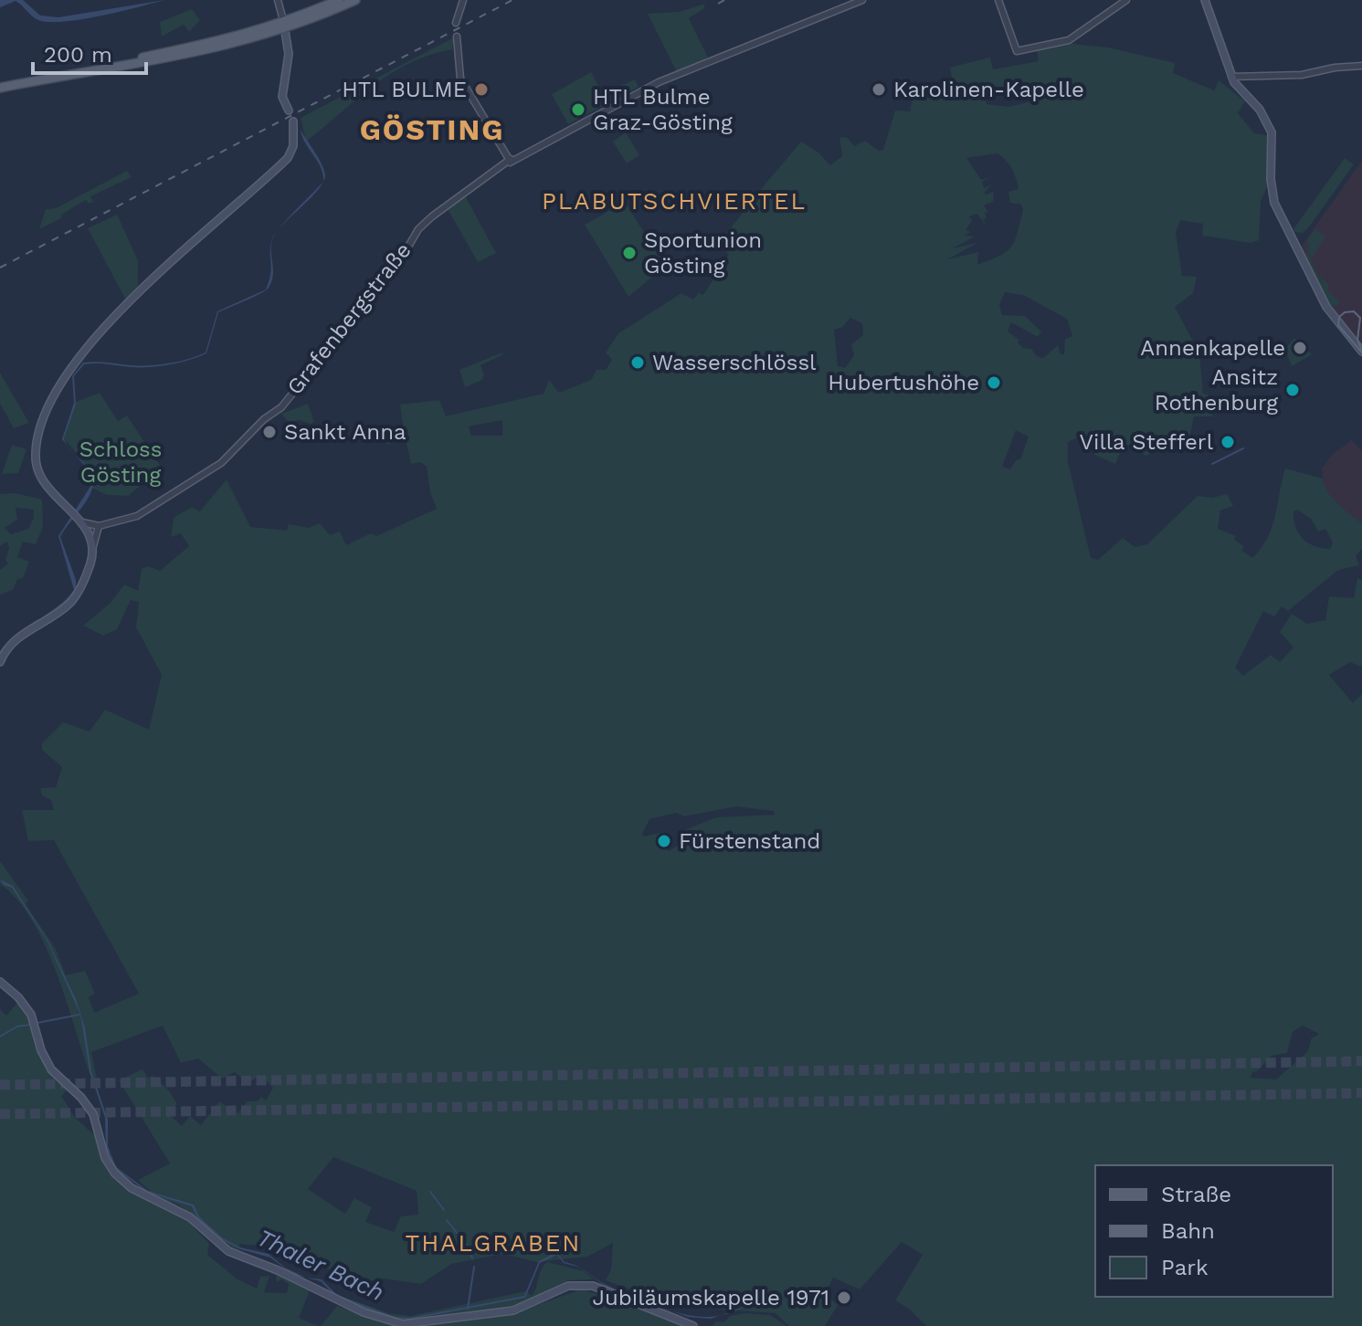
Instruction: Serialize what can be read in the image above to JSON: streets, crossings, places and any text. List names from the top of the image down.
{
  "streets": {
    "street": ["Grafenbergstraße"]
  },
  "districts": ["GÖSTING", "PLABUTSCHVIERTEL", "THALGRABEN"],
  "water": ["Thaler Bach"],
  "parks": ["Schloss Gösting"],
  "places": [
    "HTL BULME",
    "Karolinen-Kapelle",
    "HTL Bulme Graz-Gösting",
    "Sportunion Gösting",
    "Annenkapelle",
    "Wasserschlössl",
    "Hubertushöhe",
    "Ansitz Rothenburg",
    "Sankt Anna",
    "Villa Stefferl",
    "Fürstenstand",
    "Jubiläumskapelle 1971"
  ],
  "legend": ["Straße", "Bahn", "Park"],
  "scale_bar": "200 m"
}
